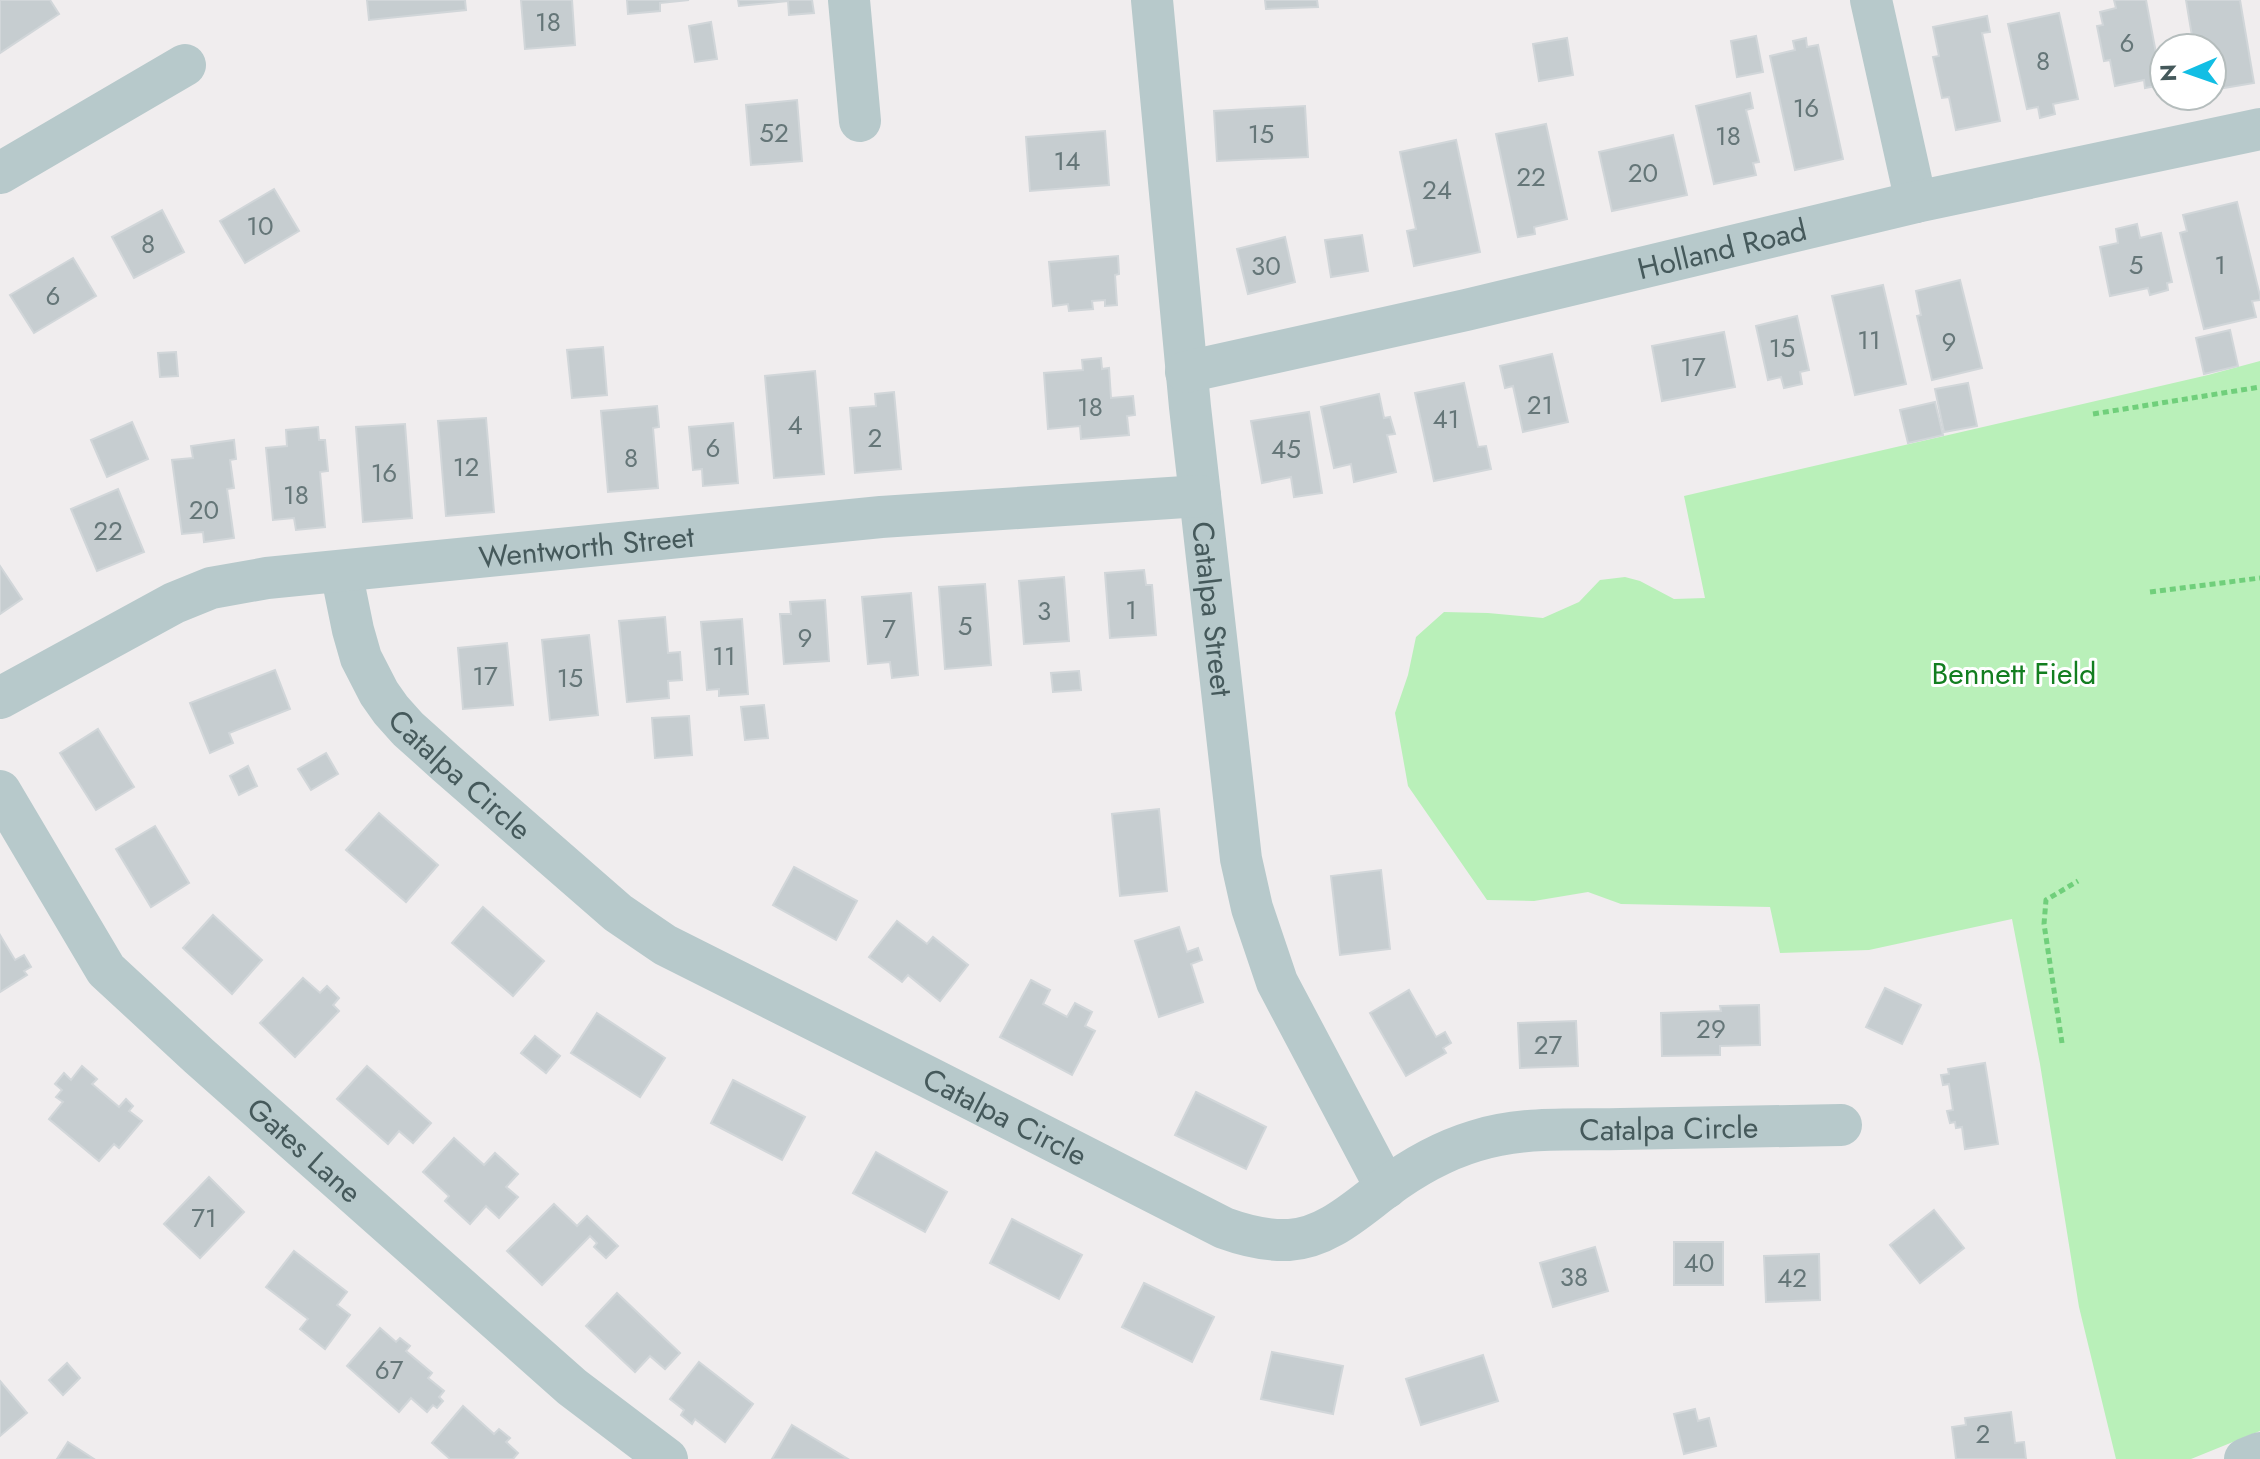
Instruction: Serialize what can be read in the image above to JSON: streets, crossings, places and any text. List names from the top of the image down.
{
  "streets": {
    "street": [
      "Holland Road",
      "Wentworth Street",
      "Catalpa Street",
      "Catalpa Circle",
      "Gates Lane"
    ]
  },
  "crossings": [
    ["Holland Road", "Catalpa Street"],
    ["Wentworth Street", "Catalpa Street"],
    ["Wentworth Street", "Catalpa Circle"],
    ["Catalpa Street", "Catalpa Circle"]
  ],
  "parks": ["Bennett Field"],
  "house_numbers": [
    "18",
    "6",
    "8",
    "16",
    "52",
    "15",
    "18",
    "14",
    "20",
    "22",
    "24",
    "10",
    "8",
    "5",
    "1",
    "30",
    "6",
    "11",
    "9",
    "15",
    "17",
    "21",
    "18",
    "41",
    "4",
    "2",
    "6",
    "45",
    "8",
    "12",
    "16",
    "18",
    "20",
    "22",
    "1",
    "3",
    "5",
    "7",
    "9",
    "11",
    "17",
    "15",
    "29",
    "27",
    "71",
    "40",
    "38",
    "42",
    "67",
    "2"
  ],
  "north": "left"
}
